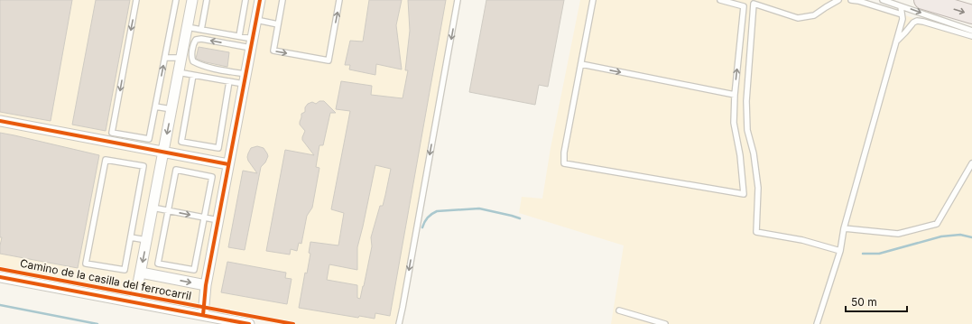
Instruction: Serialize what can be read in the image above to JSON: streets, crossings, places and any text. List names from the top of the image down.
{
  "streets": {
    "street": ["Camino de la casilla del ferrocarril"]
  },
  "scale_bar": "50 m"
}
